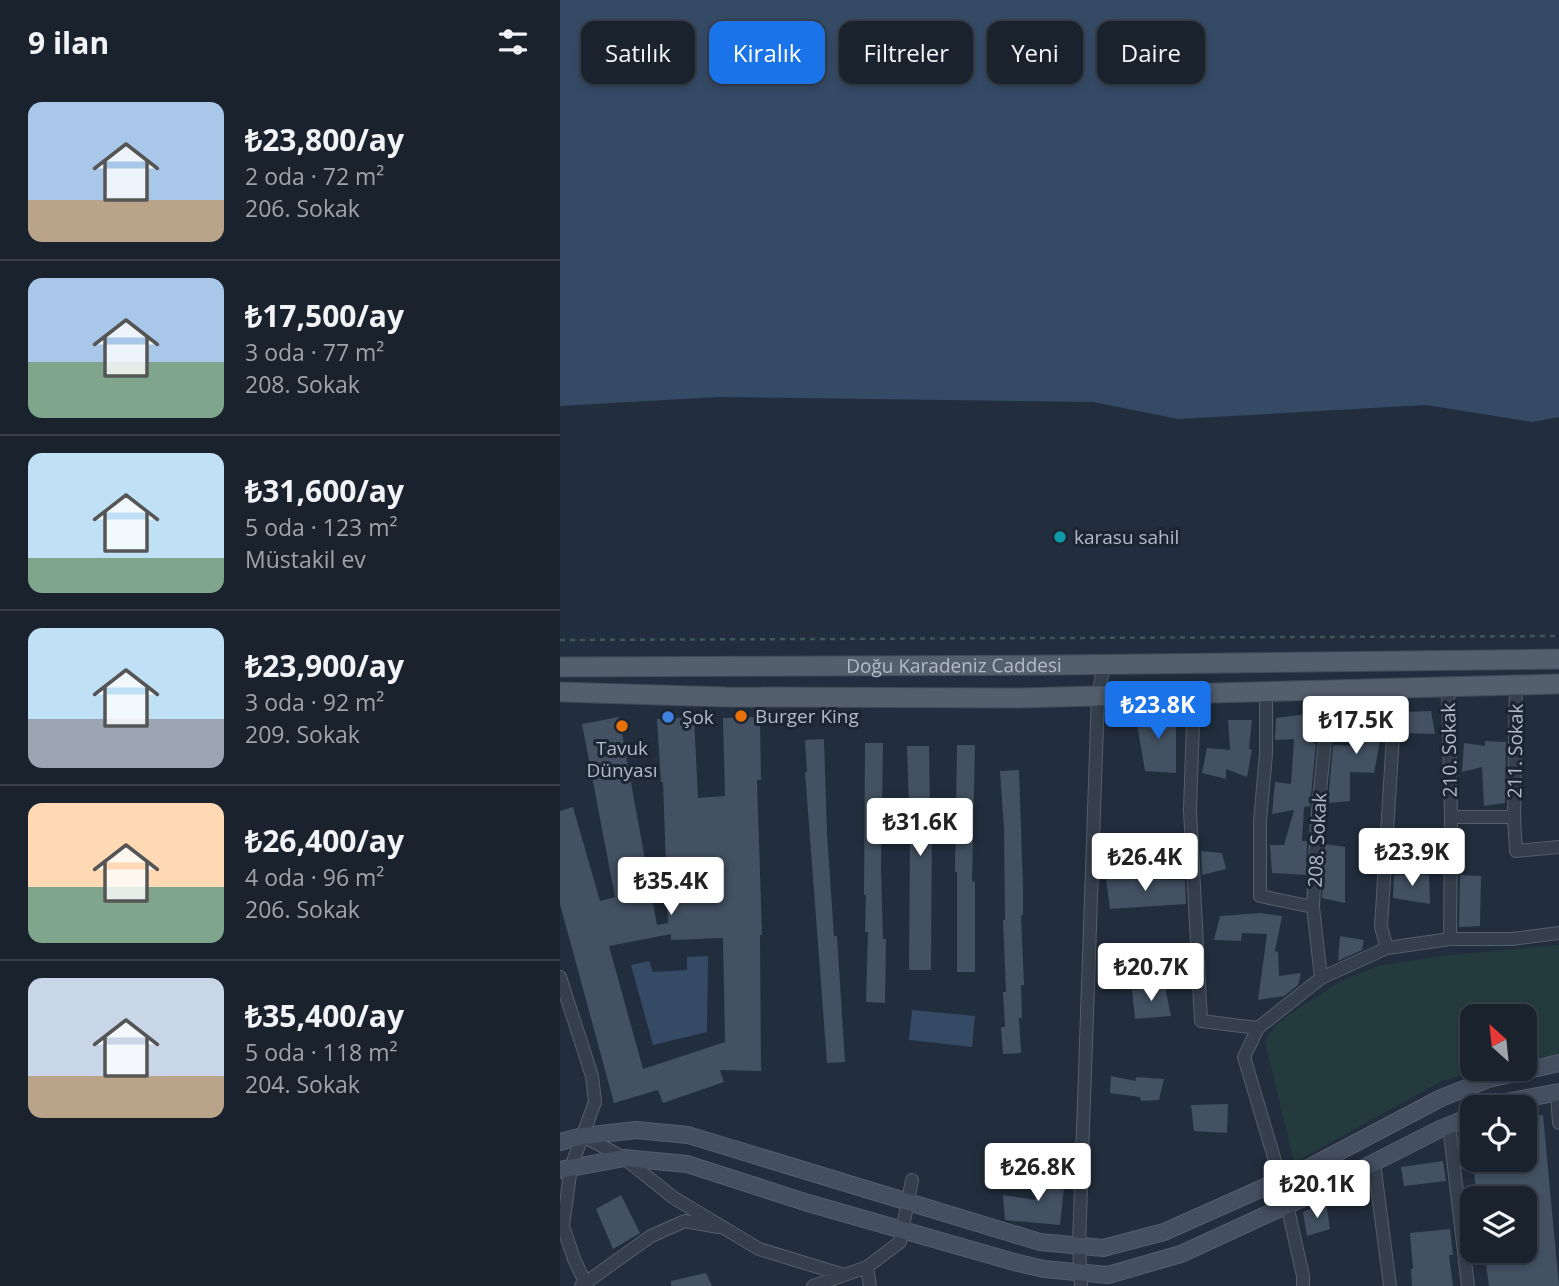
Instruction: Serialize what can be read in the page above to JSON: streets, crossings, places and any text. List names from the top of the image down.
{
  "streets": {
    "main road": ["Doğu Karadeniz Caddesi"],
    "street": ["210. Sokak", "211. Sokak", "208. Sokak"]
  },
  "crossings": [
    ["Doğu Karadeniz Caddesi", "210. Sokak"],
    ["Doğu Karadeniz Caddesi", "211. Sokak"],
    ["Doğu Karadeniz Caddesi", "208. Sokak"]
  ],
  "places": [
    "karasu sahil",
    "Burger King",
    "Şok",
    "Tavuk Dünyası"
  ],
  "north": "top left",
  "page": {
    "heading": "9 ilan",
    "chip": [
      "Satılık",
      "Kiralık",
      "Filtreler",
      "Yeni",
      "Daire"
    ],
    "list": [
      {
        "name": "₺23,800/ay",
        "note": "2 oda · 72 m² · 206. Sokak"
      },
      {
        "name": "₺17,500/ay",
        "note": "3 oda · 77 m² · 208. Sokak"
      },
      {
        "name": "₺31,600/ay",
        "note": "5 oda · 123 m² · Müstakil ev"
      },
      {
        "name": "₺23,900/ay",
        "note": "3 oda · 92 m² · 209. Sokak"
      },
      {
        "name": "₺26,400/ay",
        "note": "4 oda · 96 m² · 206. Sokak"
      },
      {
        "name": "₺35,400/ay",
        "note": "5 oda · 118 m² · 204. Sokak"
      }
    ],
    "price": [
      "₺23.8K",
      "₺17.5K",
      "₺31.6K",
      "₺23.9K",
      "₺26.4K",
      "₺35.4K",
      "₺20.7K",
      "₺26.8K",
      "₺20.1K"
    ]
  }
}
